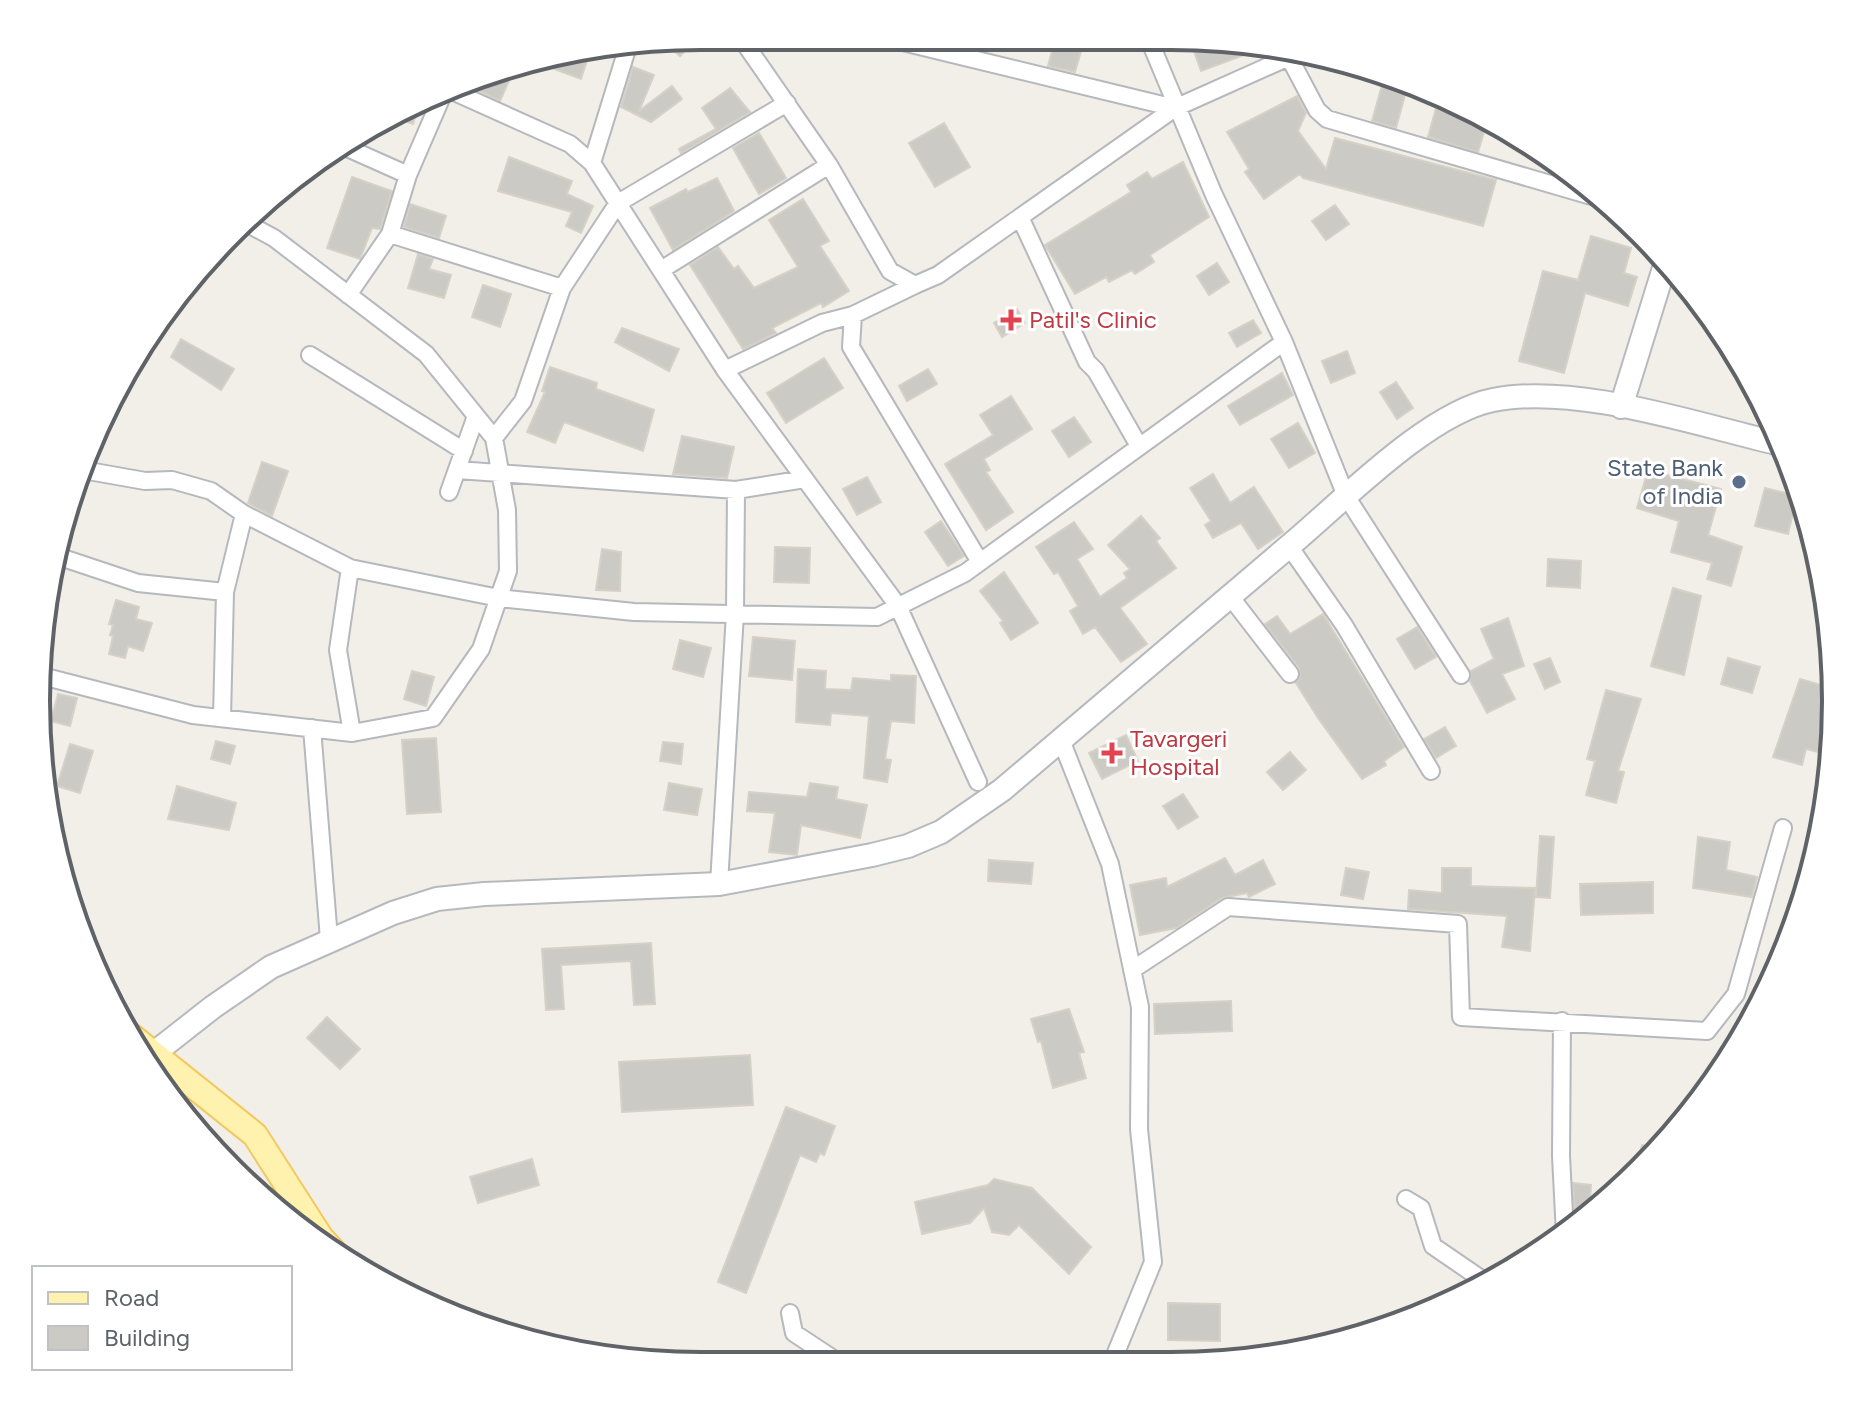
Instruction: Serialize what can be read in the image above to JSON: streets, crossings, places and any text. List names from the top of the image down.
{
  "places": {
    "health": ["Patil's Clinic", "Tavargeri Hospital"],
    "other": ["State Bank of India"]
  },
  "legend": ["Road", "Building"]
}
